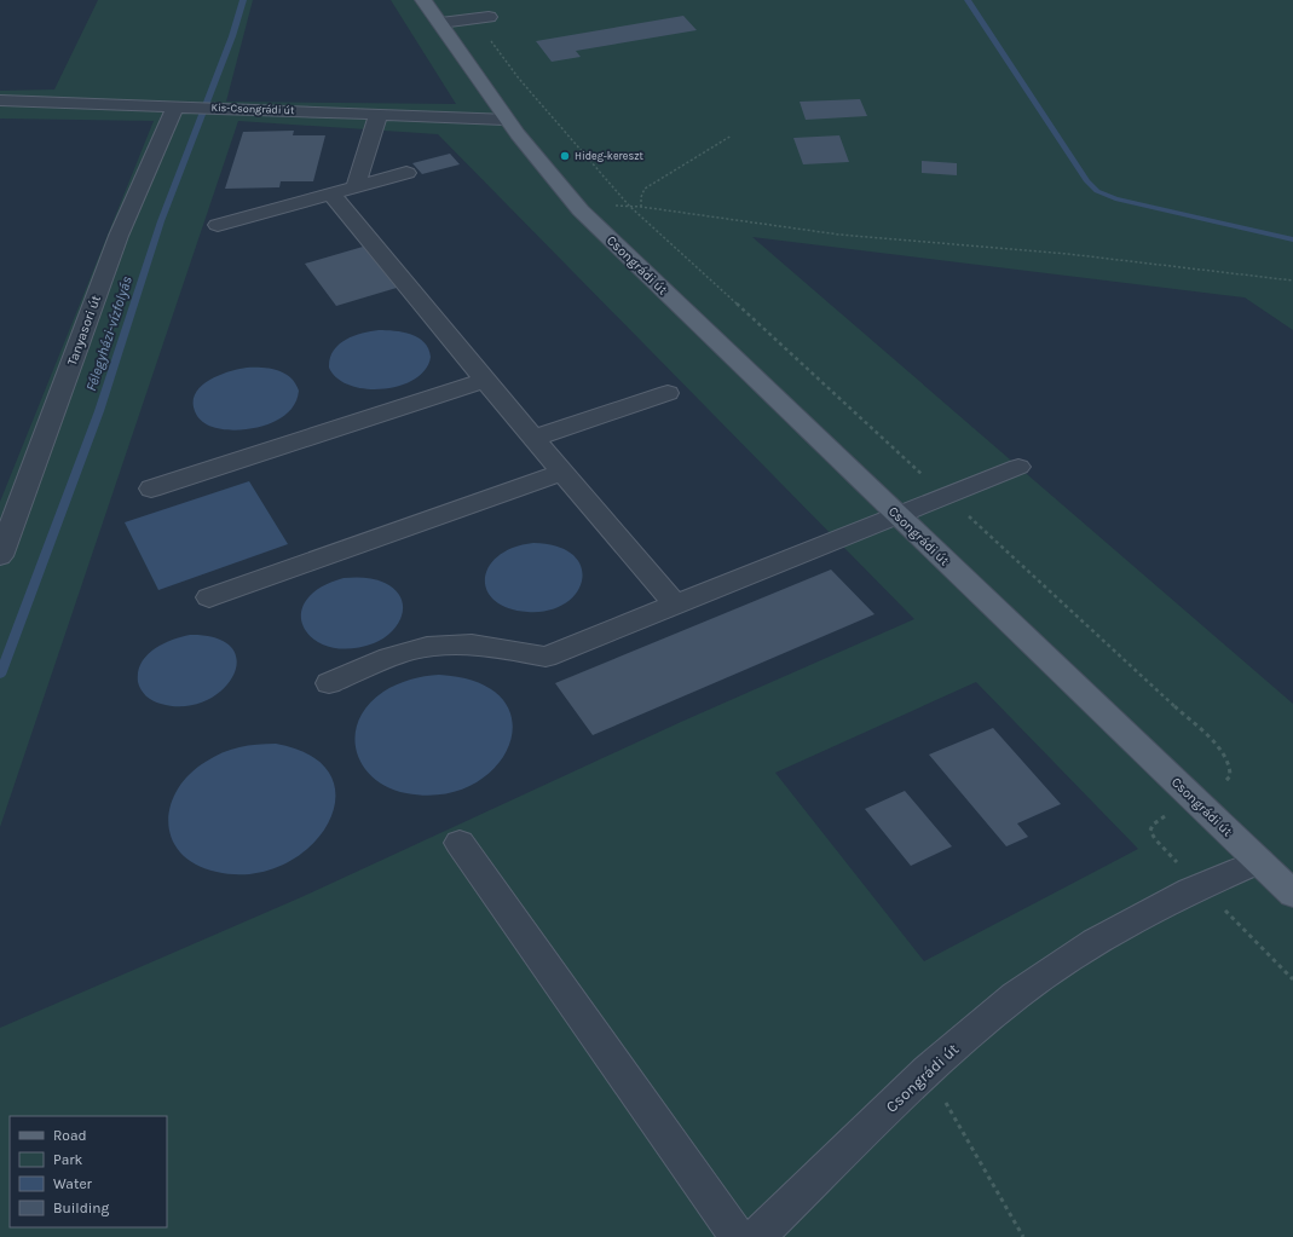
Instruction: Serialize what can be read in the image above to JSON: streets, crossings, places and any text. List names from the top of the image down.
{
  "streets": {
    "main road": ["Csongrádi út"],
    "street": ["Kis-Csongrádi út", "Tanyasori út"]
  },
  "crossings": [
    ["Kis-Csongrádi út", "Csongrádi út"],
    ["Kis-Csongrádi út", "Tanyasori út"]
  ],
  "water": ["Félegyházi-vízfolyás"],
  "places": ["Hideg-kereszt"],
  "legend": [
    "Road",
    "Park",
    "Water",
    "Building"
  ]
}
